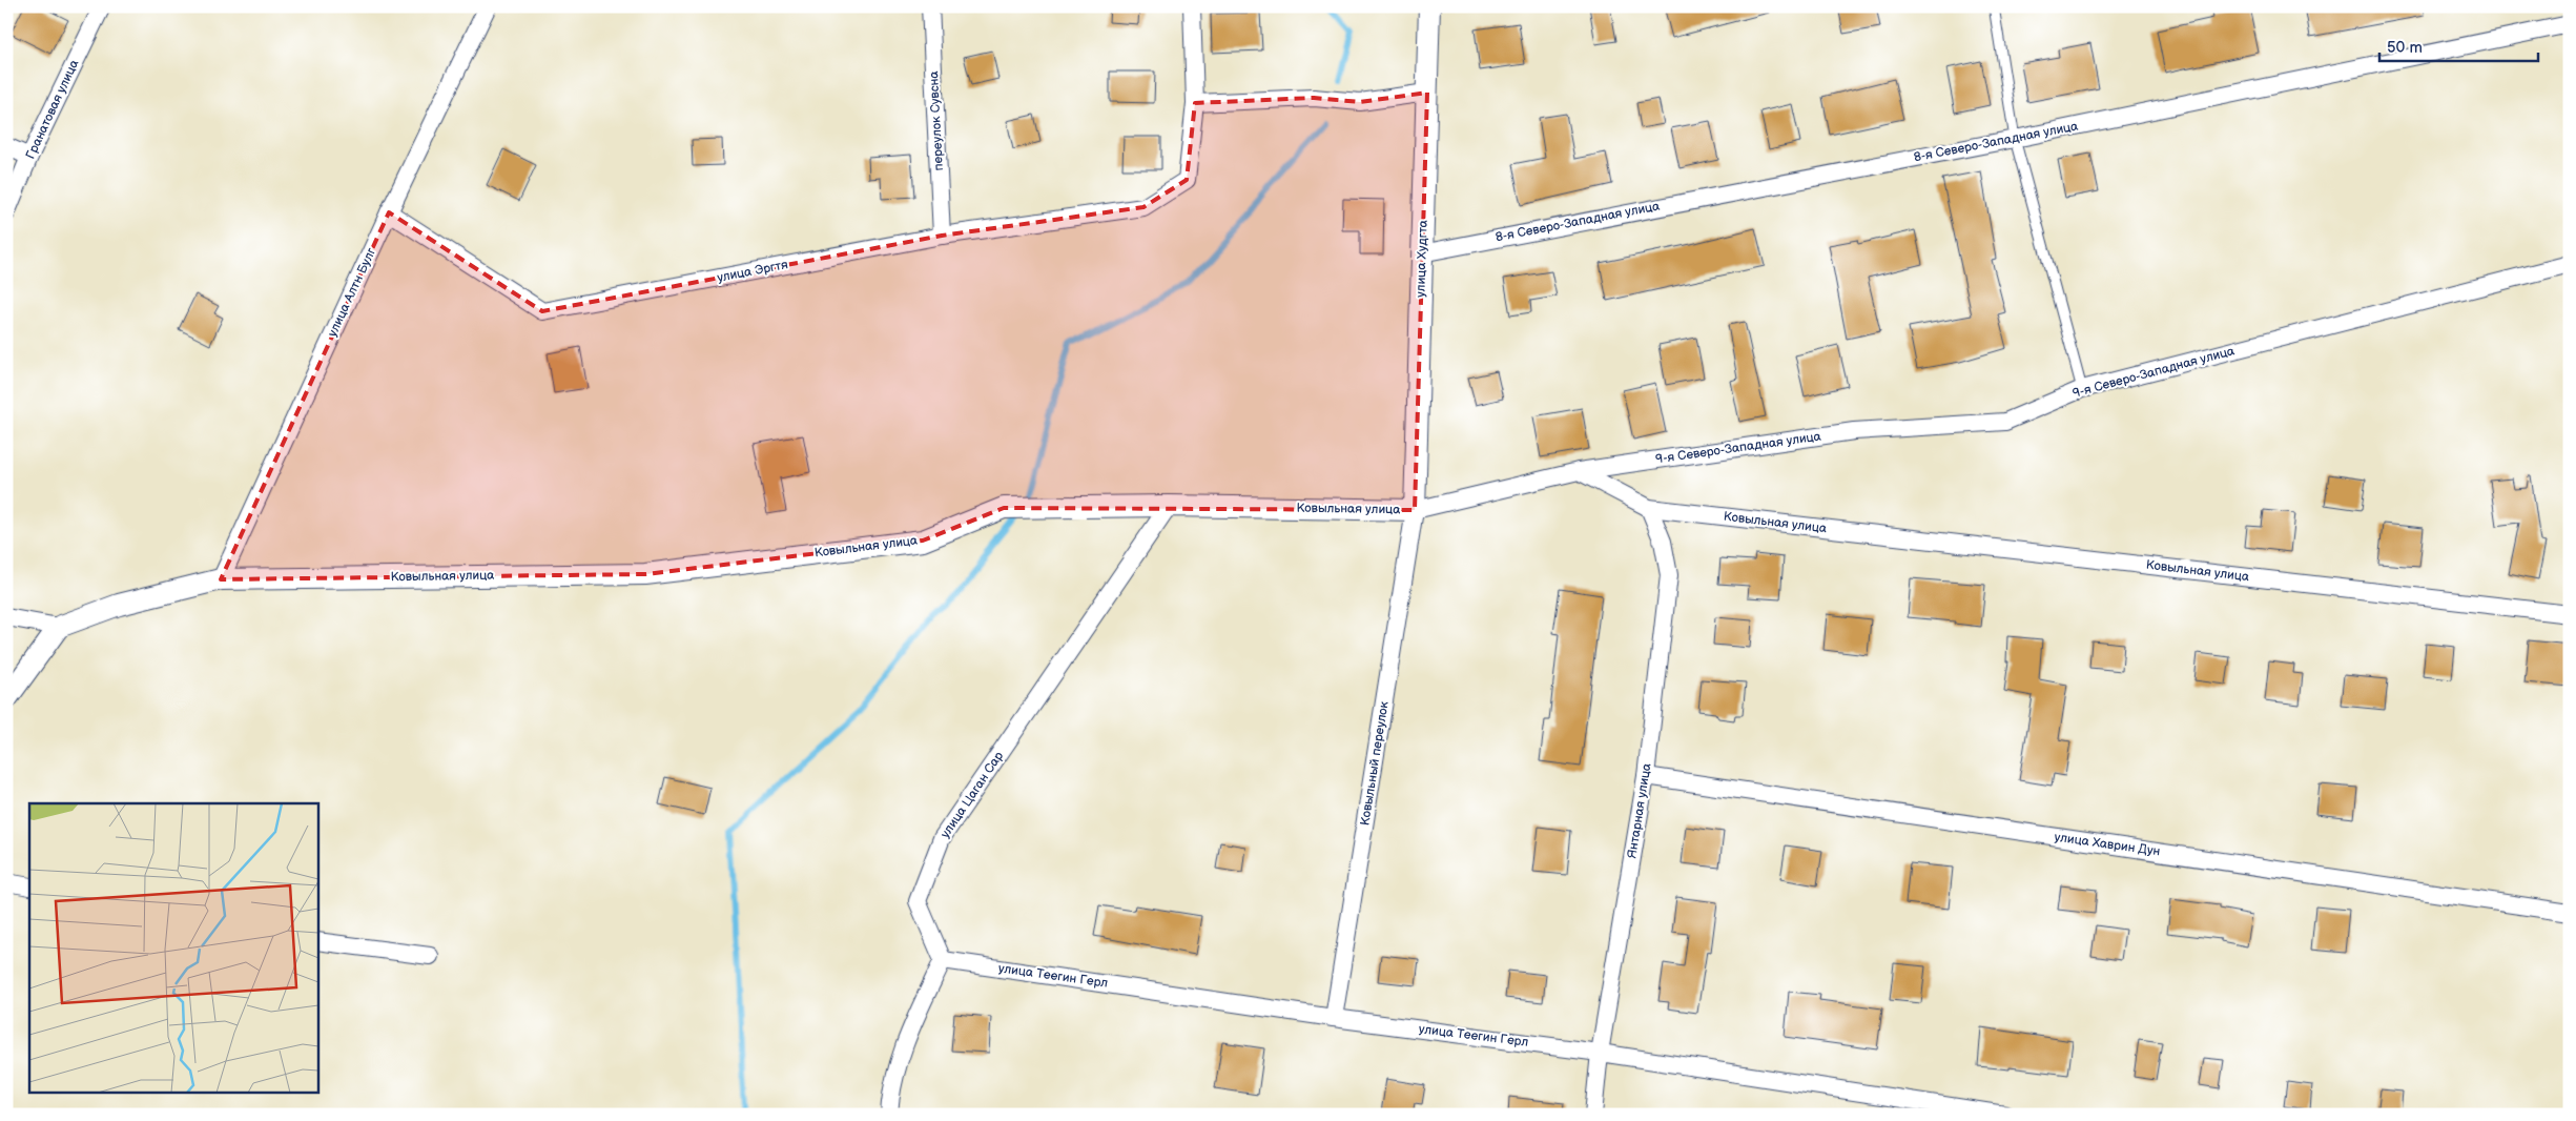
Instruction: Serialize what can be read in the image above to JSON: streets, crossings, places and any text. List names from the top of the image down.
{
  "streets": {
    "street": [
      "Гранатовая улица",
      "переулок Сувсна",
      "8-я Северо-Западная улица",
      "улица Худгта",
      "улица Эргтя",
      "улица Алтн Булг",
      "9-я Северо-Западная улица",
      "Ковыльная улица",
      "Ковыльный переулок",
      "улица Цаган Сар",
      "Янтарная улица",
      "улица Хаврин Дун",
      "улица Теегин Герл"
    ]
  },
  "crossings": [
    ["переулок Сувсна", "улица Эргтя"],
    ["8-я Северо-Западная улица", "улица Худгта"],
    ["улица Худгта", "Ковыльная улица"],
    ["улица Худгта", "Ковыльный переулок"],
    ["улица Эргтя", "улица Алтн Булг"],
    ["улица Алтн Булг", "Ковыльная улица"],
    ["9-я Северо-Западная улица", "Ковыльная улица"],
    ["Ковыльная улица", "Ковыльный переулок"],
    ["Ковыльная улица", "улица Цаган Сар"],
    ["Ковыльная улица", "Янтарная улица"],
    ["Ковыльный переулок", "улица Теегин Герл"],
    ["улица Цаган Сар", "улица Теегин Герл"],
    ["Янтарная улица", "улица Хаврин Дун"],
    ["Янтарная улица", "улица Теегин Герл"]
  ],
  "scale_bar": "50 m"
}
